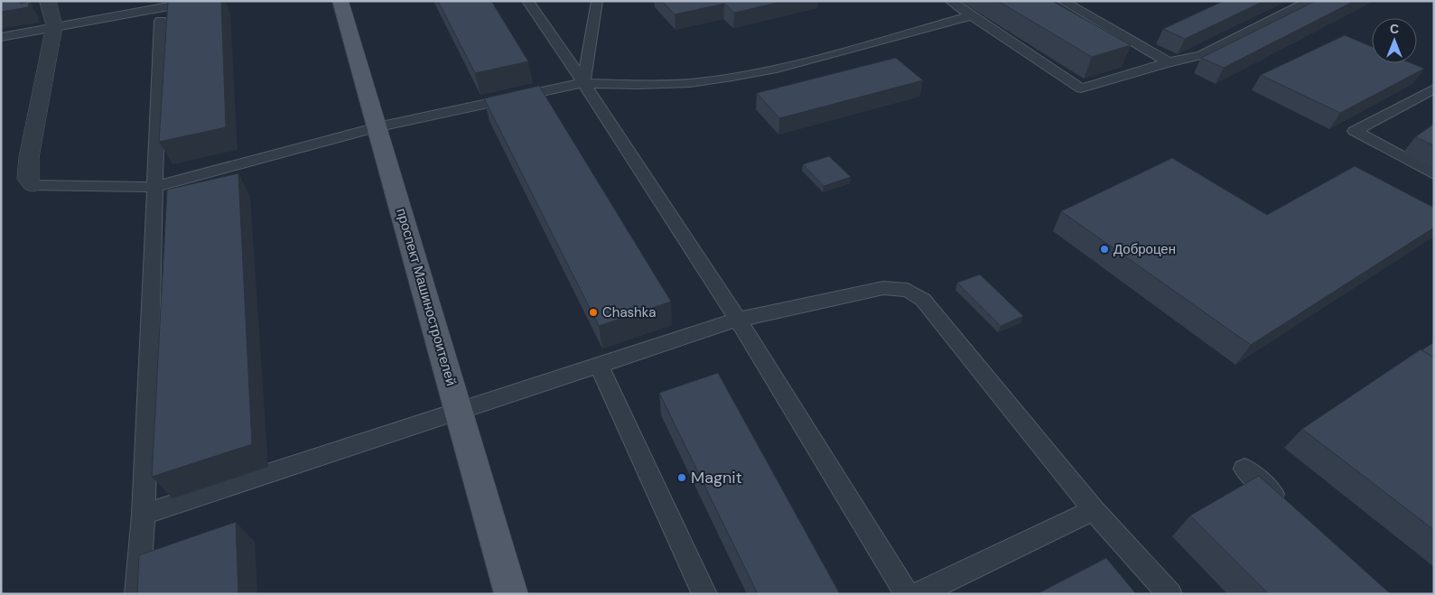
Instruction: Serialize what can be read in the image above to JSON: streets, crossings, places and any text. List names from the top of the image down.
{
  "streets": {
    "main road": ["проспект Машиностроителей"]
  },
  "places": ["Доброцен", "Chashka", "Magnit"],
  "north": "top"
}
